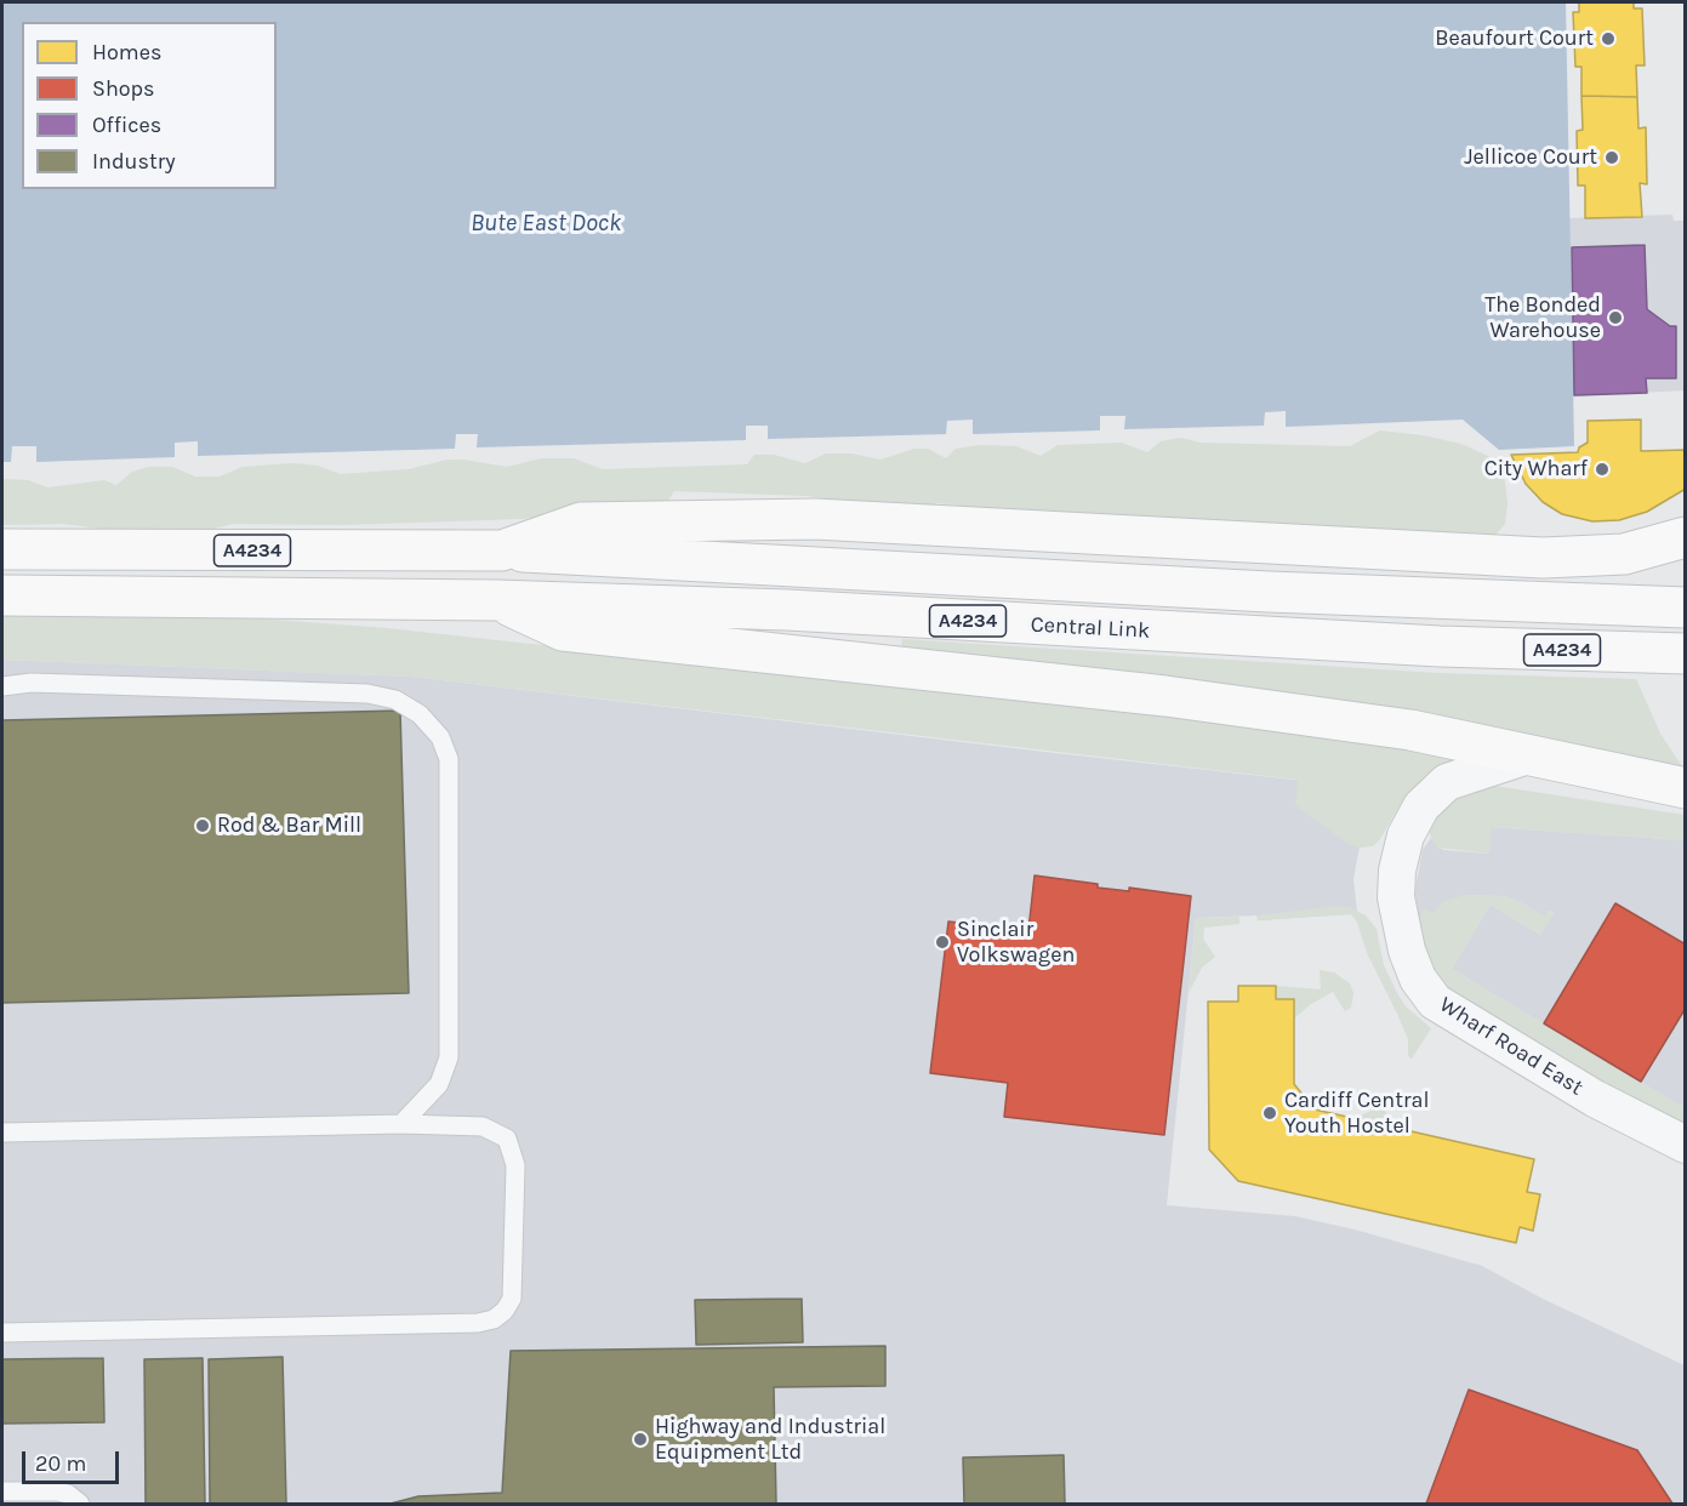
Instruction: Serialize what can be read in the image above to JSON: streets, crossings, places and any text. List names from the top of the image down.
{
  "streets": {
    "main road": ["A4234", "Central Link"],
    "street": ["Wharf Road East"]
  },
  "crossings": [
    ["A4234", "Central Link"]
  ],
  "water": ["Bute East Dock"],
  "places": [
    "Beaufourt Court",
    "Jellicoe Court",
    "The Bonded Warehouse",
    "City Wharf",
    "Rod & Bar Mill",
    "Sinclair Volkswagen",
    "Cardiff Central Youth Hostel",
    "Highway and Industrial Equipment Ltd"
  ],
  "legend": [
    "Homes",
    "Shops",
    "Offices",
    "Industry"
  ],
  "scale_bar": "20 m"
}
